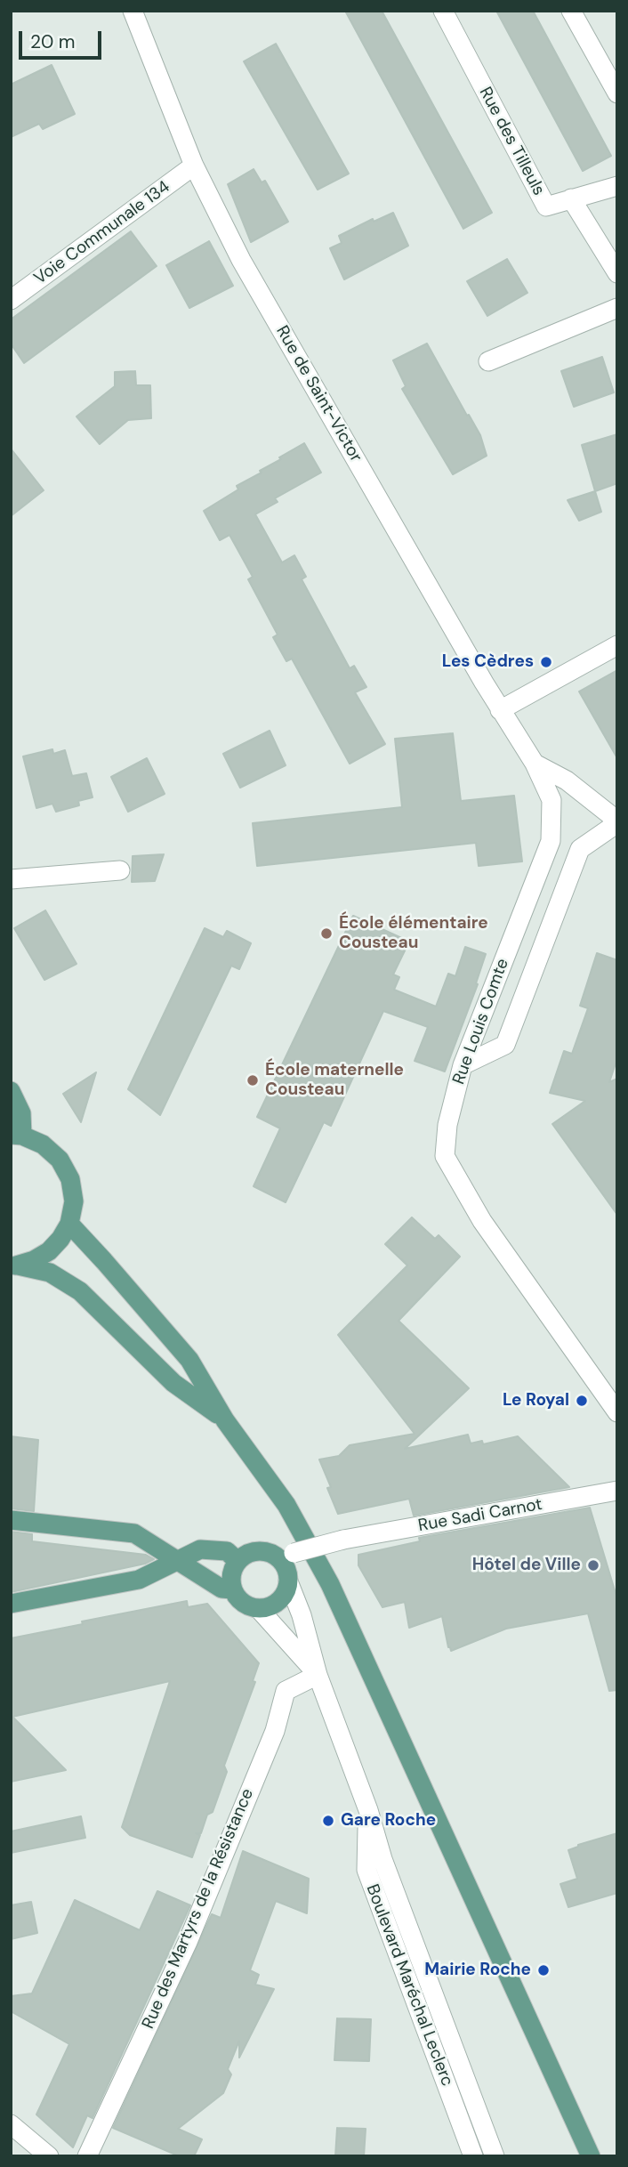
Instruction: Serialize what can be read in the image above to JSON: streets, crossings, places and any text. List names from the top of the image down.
{
  "streets": {
    "street": [
      "Rue des Tilleuls",
      "Voie Communale 134",
      "Rue de Saint-Victor",
      "Rue Louis Comte",
      "Rue Sadi Carnot",
      "Rue des Martyrs de la Résistance",
      "Boulevard Maréchal Leclerc"
    ]
  },
  "crossings": [
    ["Voie Communale 134", "Rue de Saint-Victor"],
    ["Rue de Saint-Victor", "Rue Louis Comte"],
    ["Rue Sadi Carnot", "Boulevard Maréchal Leclerc"],
    ["Rue des Martyrs de la Résistance", "Boulevard Maréchal Leclerc"]
  ],
  "places": [
    "Les Cèdres",
    "École élémentaire Cousteau",
    "École maternelle Cousteau",
    "Le Royal",
    "Hôtel de Ville",
    "Gare Roche",
    "Mairie Roche"
  ],
  "scale_bar": "20 m"
}
